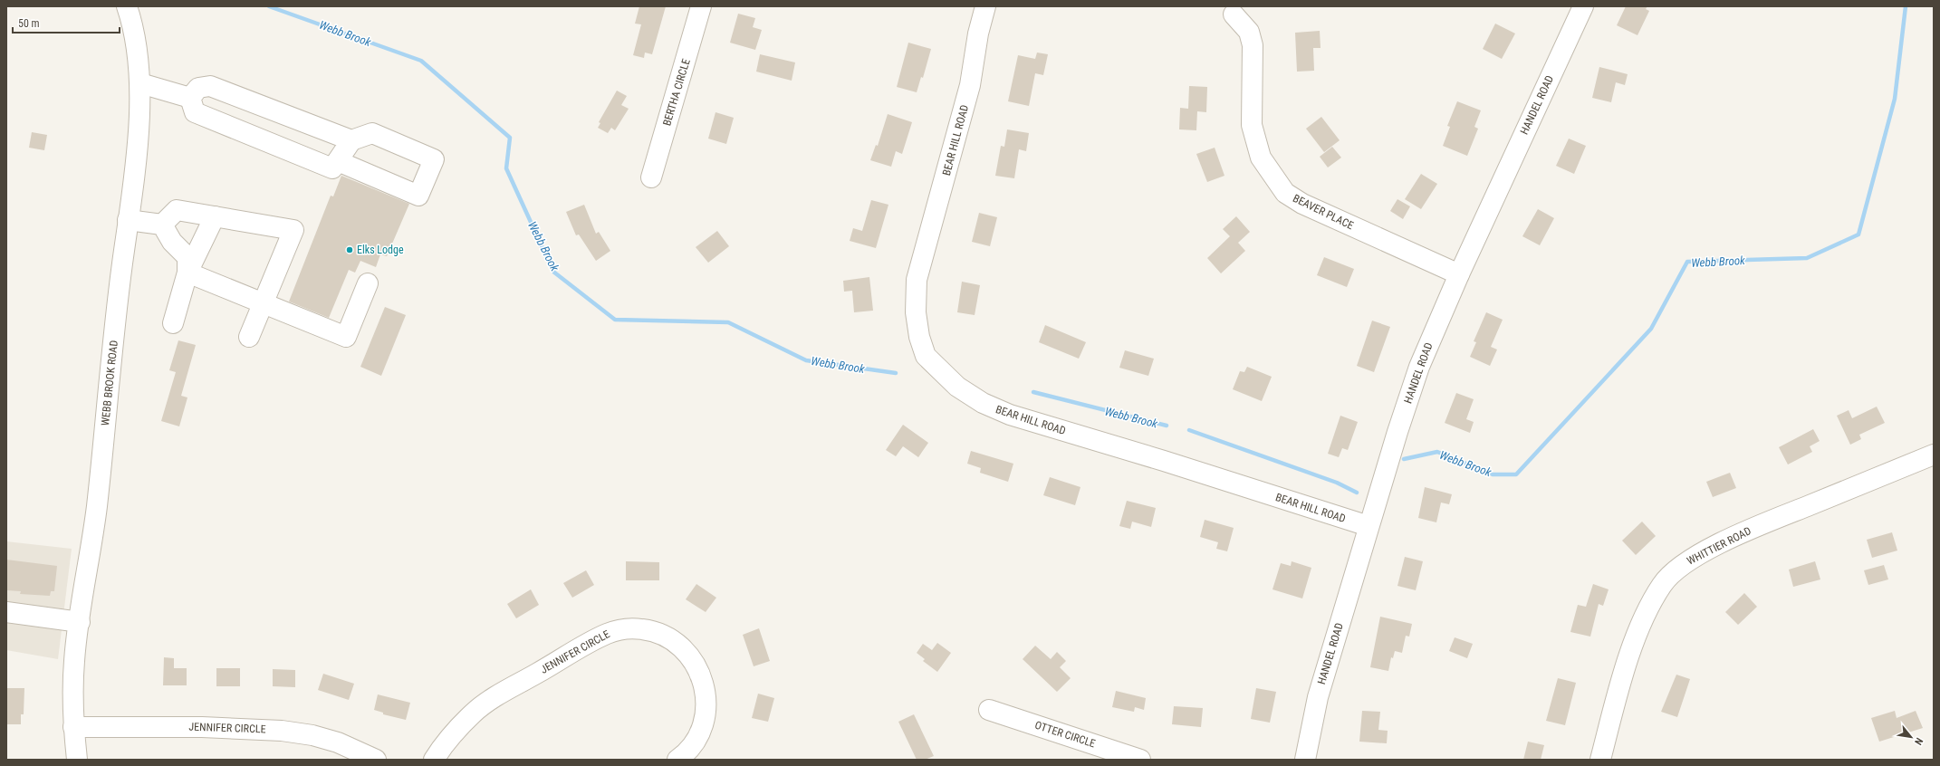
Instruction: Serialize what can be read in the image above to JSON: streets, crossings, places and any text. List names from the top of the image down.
{
  "streets": {
    "street": [
      "BERTHA CIRCLE",
      "HANDEL ROAD",
      "BEAR HILL ROAD",
      "BEAVER PLACE",
      "WEBB BROOK ROAD",
      "WHITTIER ROAD",
      "JENNIFER CIRCLE",
      "OTTER CIRCLE"
    ]
  },
  "crossings": [
    ["HANDEL ROAD", "BEAR HILL ROAD"],
    ["HANDEL ROAD", "BEAVER PLACE"],
    ["WEBB BROOK ROAD", "JENNIFER CIRCLE"]
  ],
  "water": ["Webb Brook"],
  "places": ["Elks Lodge"],
  "scale_bar": "50 m",
  "north": "bottom right"
}
